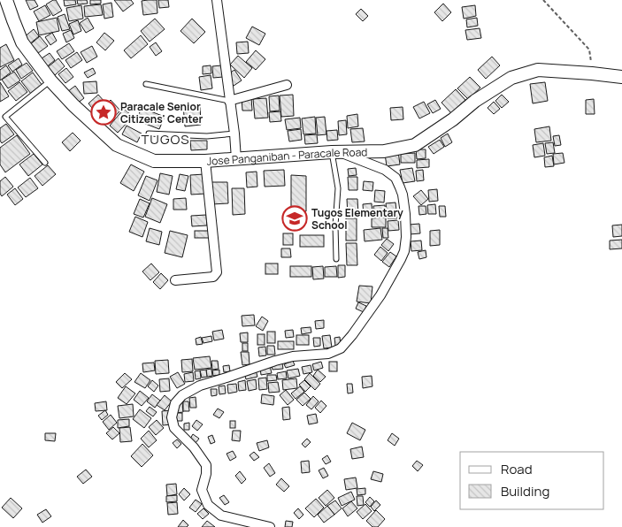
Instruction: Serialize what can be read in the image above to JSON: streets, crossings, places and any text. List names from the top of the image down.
{
  "streets": {
    "main road": ["Jose Panganiban - Paracale Road"]
  },
  "districts": ["TUGOS"],
  "places": {
    "place": ["Paracale Senior Citizens' Center"],
    "school or university": ["Tugos Elementary School"]
  },
  "legend": ["Road", "Building"]
}
